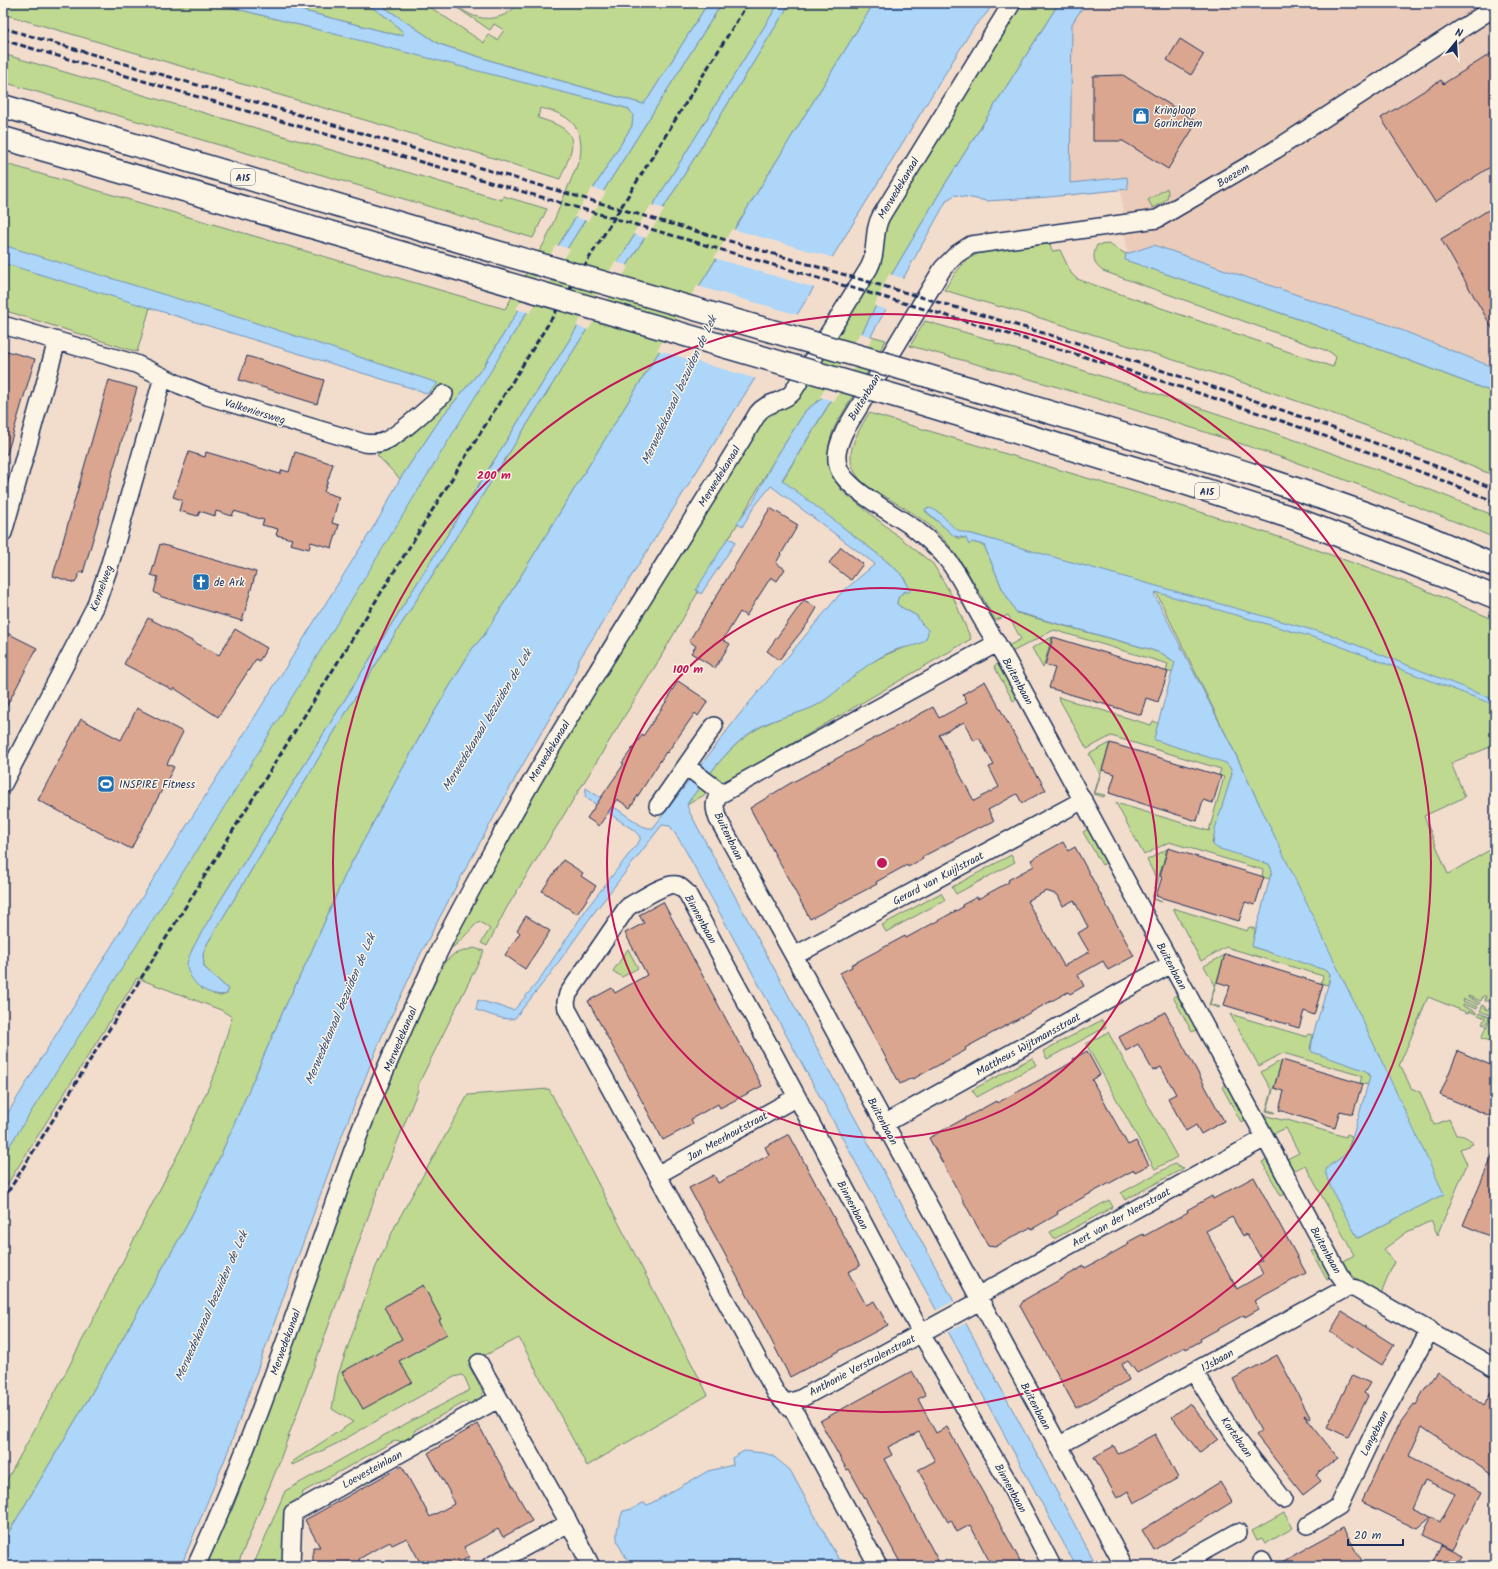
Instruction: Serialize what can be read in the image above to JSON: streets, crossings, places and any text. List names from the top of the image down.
{
  "streets": {
    "highway": ["A15"],
    "street": [
      "Boezem",
      "Merwedekanaal",
      "Buitenbaan",
      "Valkeniersweg",
      "Kennelweg",
      "Gerard van Kuijlstraat",
      "Binnenbaan",
      "Mattheus Wijtmansstraat",
      "Jan Meerhoutstraat",
      "Aert van der Neerstraat",
      "IJsbaan",
      "Anthonie Verstralenstraat",
      "Langebaan",
      "Kortebaan",
      "Loevesteinlaan"
    ]
  },
  "crossings": [
    ["Boezem", "Buitenbaan"],
    ["Buitenbaan", "Gerard van Kuijlstraat"],
    ["Buitenbaan", "Mattheus Wijtmansstraat"],
    ["Buitenbaan", "Aert van der Neerstraat"],
    ["Buitenbaan", "IJsbaan"],
    ["Valkeniersweg", "Kennelweg"],
    ["Binnenbaan", "Jan Meerhoutstraat"],
    ["Binnenbaan", "Anthonie Verstralenstraat"],
    ["Aert van der Neerstraat", "Anthonie Verstralenstraat"],
    ["IJsbaan", "Kortebaan"]
  ],
  "water": ["Merwedekanaal bezuiden de Lek"],
  "places": {
    "shop": ["Kringloop Gorinchem"],
    "church": ["de Ark"],
    "sports": ["INSPIRE Fitness"]
  },
  "scale_bar": "20 m",
  "north": "top",
  "rings": ["200 m", "100 m"]
}
